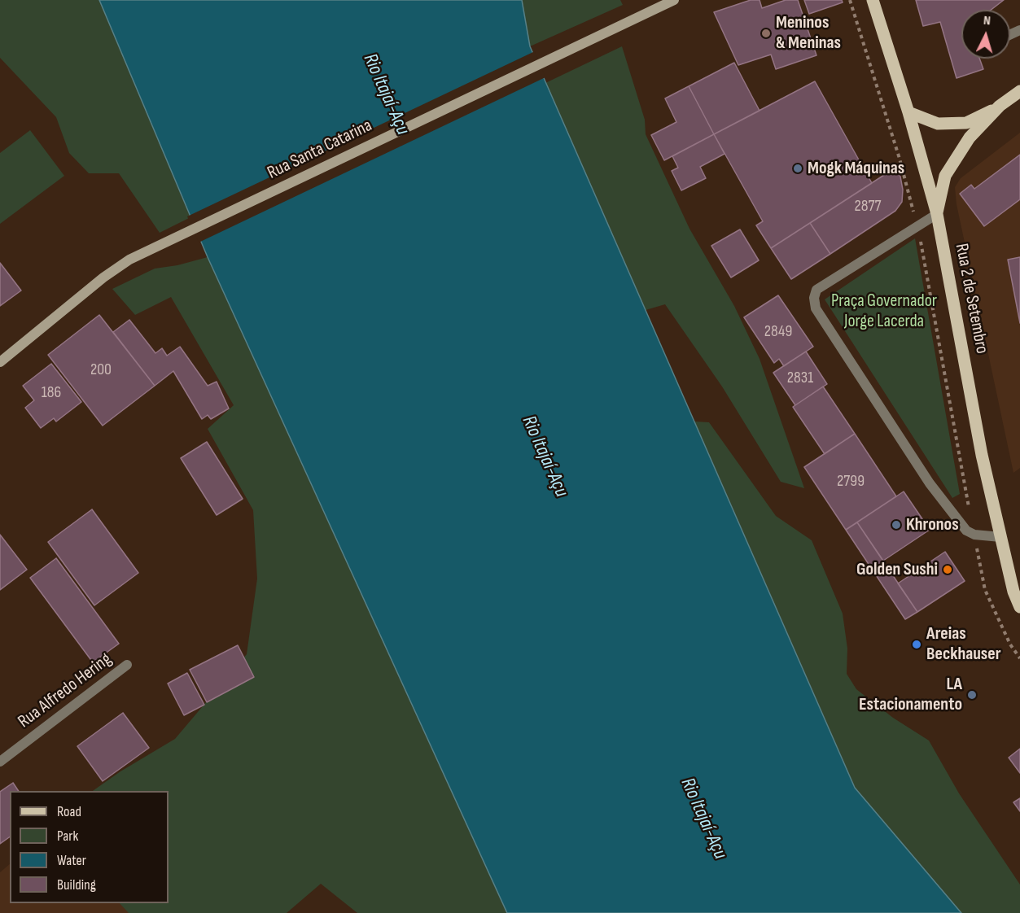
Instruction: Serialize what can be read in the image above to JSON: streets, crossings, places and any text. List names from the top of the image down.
{
  "streets": {
    "main road": ["Rua Santa Catarina", "Rua 2 de Setembro"],
    "street": ["Rua Alfredo Hering"]
  },
  "water": ["Rio Itajaí-Açu"],
  "parks": ["Praça Governador Jorge Lacerda"],
  "places": [
    "Meninos & Meninas",
    "Mogk Máquinas",
    "Khronos",
    "Golden Sushi",
    "Areias Beckhauser",
    "LA Estacionamento"
  ],
  "house_numbers": [
    "2877",
    "2849",
    "200",
    "2831",
    "186",
    "2799"
  ],
  "legend": [
    "Road",
    "Park",
    "Water",
    "Building"
  ],
  "north": "top"
}
